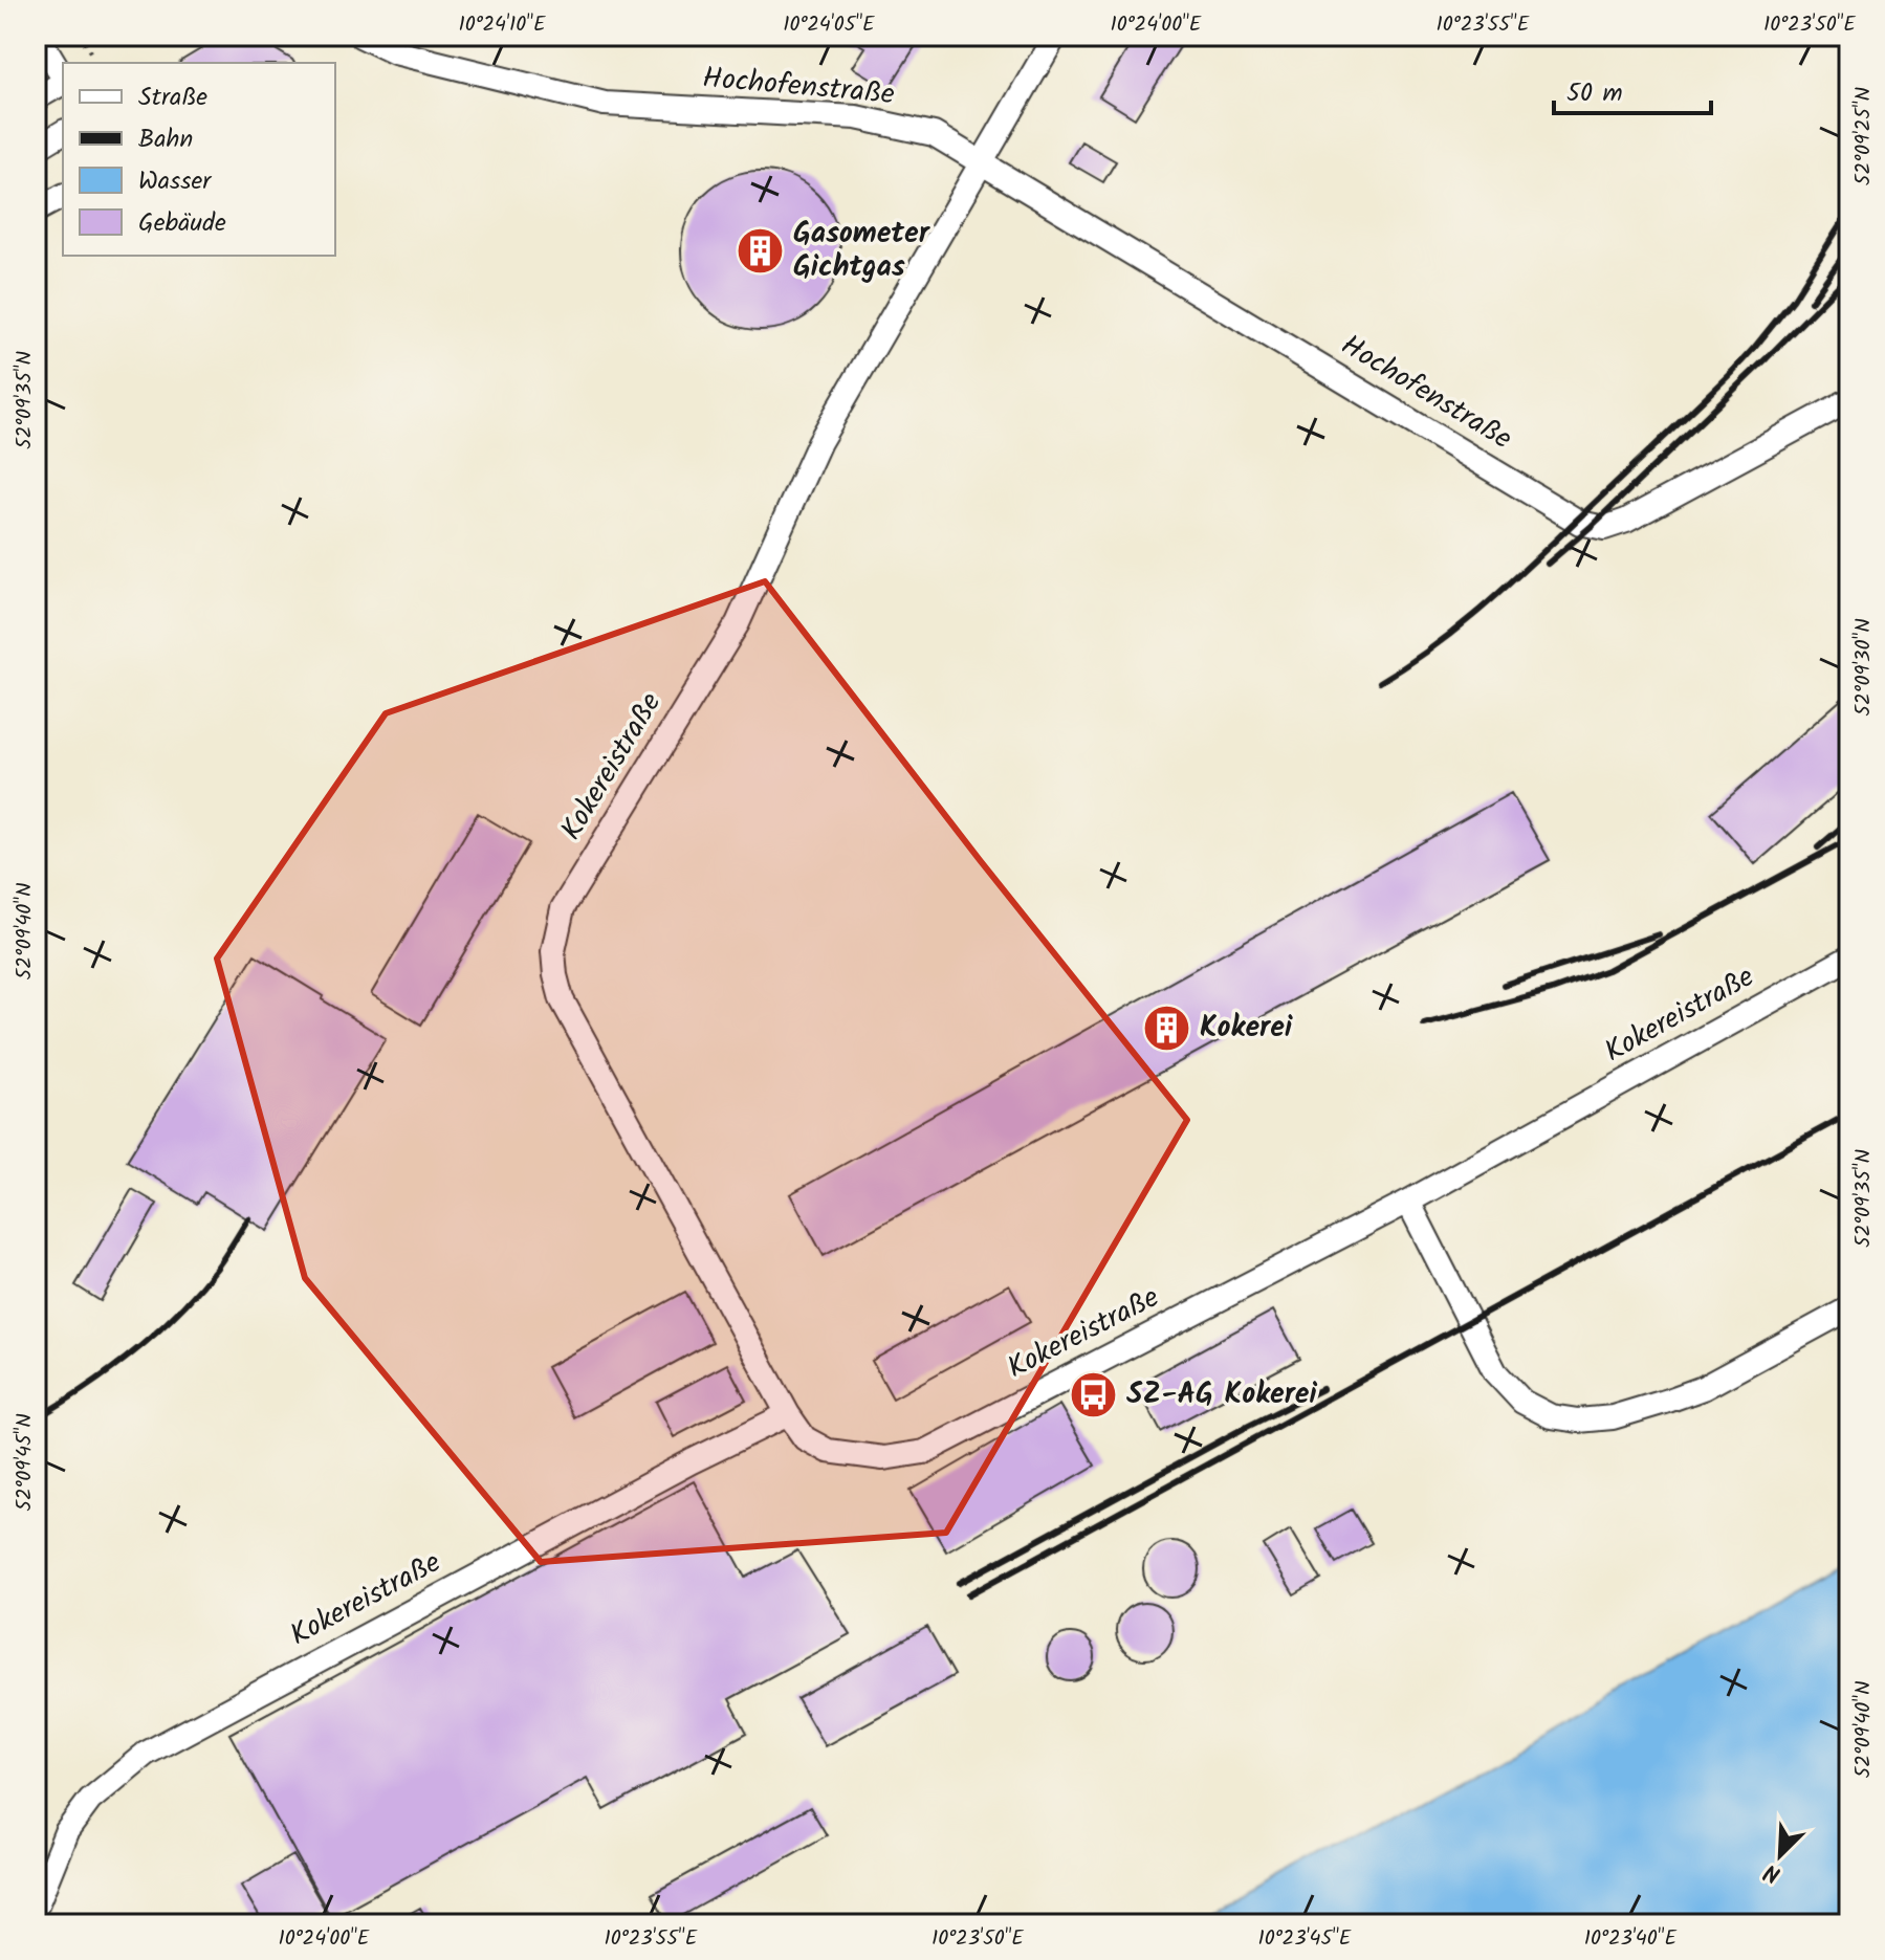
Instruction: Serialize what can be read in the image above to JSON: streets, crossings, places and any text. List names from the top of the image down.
{
  "streets": {
    "lane": ["Hochofenstraße", "Kokereistraße"]
  },
  "crossings": [
    ["Hochofenstraße", "Kokereistraße"]
  ],
  "places": {
    "building": ["Gasometer Gichtgas", "Kokerei"],
    "bus stop": ["SZ-AG Kokerei"]
  },
  "legend": [
    "Straße",
    "Bahn",
    "Wasser",
    "Gebäude"
  ],
  "scale_bar": "50 m",
  "north": "bottom left",
  "coordinates": [
    "10°24'10\"E",
    "10°24'05\"E",
    "10°24'00\"E",
    "10°23'55\"E",
    "10°23'50\"E",
    "52°09'25\"N",
    "52°09'35\"N",
    "52°09'30\"N",
    "52°09'40\"N",
    "52°09'45\"N",
    "10°23'45\"E",
    "10°23'40\"E"
  ]
}
